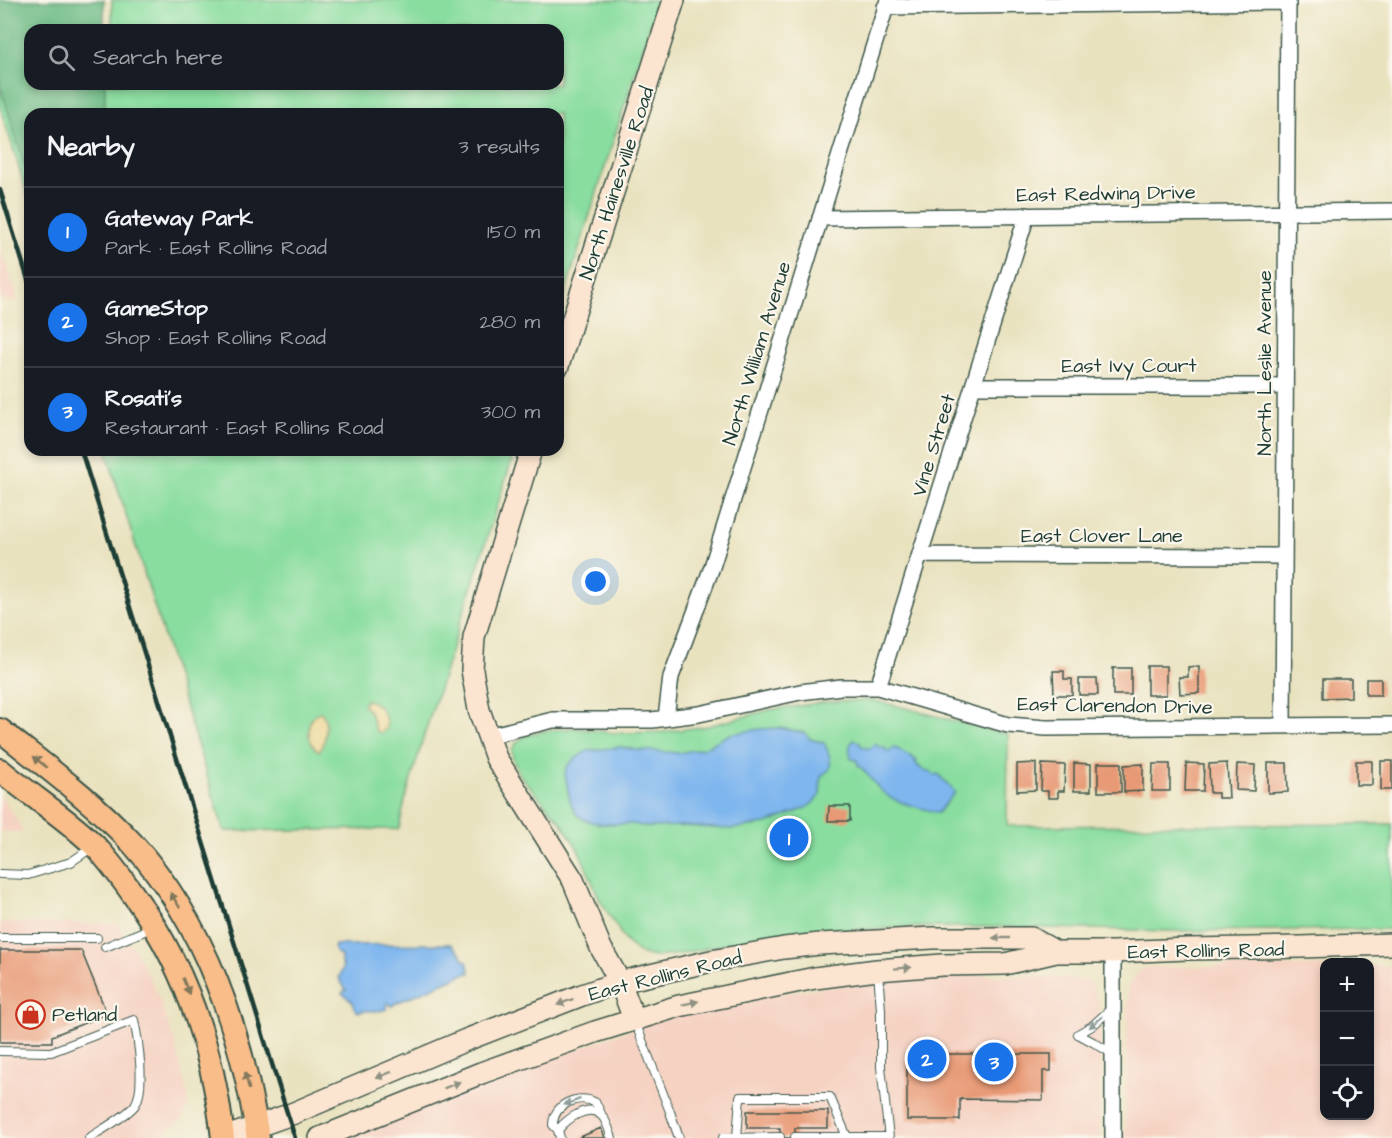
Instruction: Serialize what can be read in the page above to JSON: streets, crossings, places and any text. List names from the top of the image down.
{
  "streets": {
    "main road": ["North Hainesville Road", "East Rollins Road"],
    "street": [
      "East Redwing Drive",
      "North William Avenue",
      "North Leslie Avenue",
      "East Ivy Court",
      "Vine Street",
      "East Clover Lane",
      "East Clarendon Drive"
    ]
  },
  "crossings": [
    ["East Redwing Drive", "North William Avenue"],
    ["East Redwing Drive", "North Leslie Avenue"],
    ["East Redwing Drive", "Vine Street"],
    ["North William Avenue", "East Clarendon Drive"],
    ["North Leslie Avenue", "East Ivy Court"],
    ["North Leslie Avenue", "East Clover Lane"],
    ["North Leslie Avenue", "East Clarendon Drive"],
    ["East Ivy Court", "Vine Street"],
    ["Vine Street", "East Clover Lane"],
    ["Vine Street", "East Clarendon Drive"]
  ],
  "places": {
    "shop": ["Petland"]
  },
  "page": {
    "search": "Search here",
    "heading": ["Nearby", "3 results"],
    "list": [
      {
        "mark": "1",
        "name": "Gateway Park",
        "note": "Park · East Rollins Road",
        "value": "150 m"
      },
      {
        "mark": "2",
        "name": "GameStop",
        "note": "Shop · East Rollins Road",
        "value": "280 m"
      },
      {
        "mark": "3",
        "name": "Rosati's",
        "note": "Restaurant · East Rollins Road",
        "value": "300 m"
      }
    ],
    "pins": ["1", "2", "3"],
    "map_buttons": ["+", "−"]
  }
}
